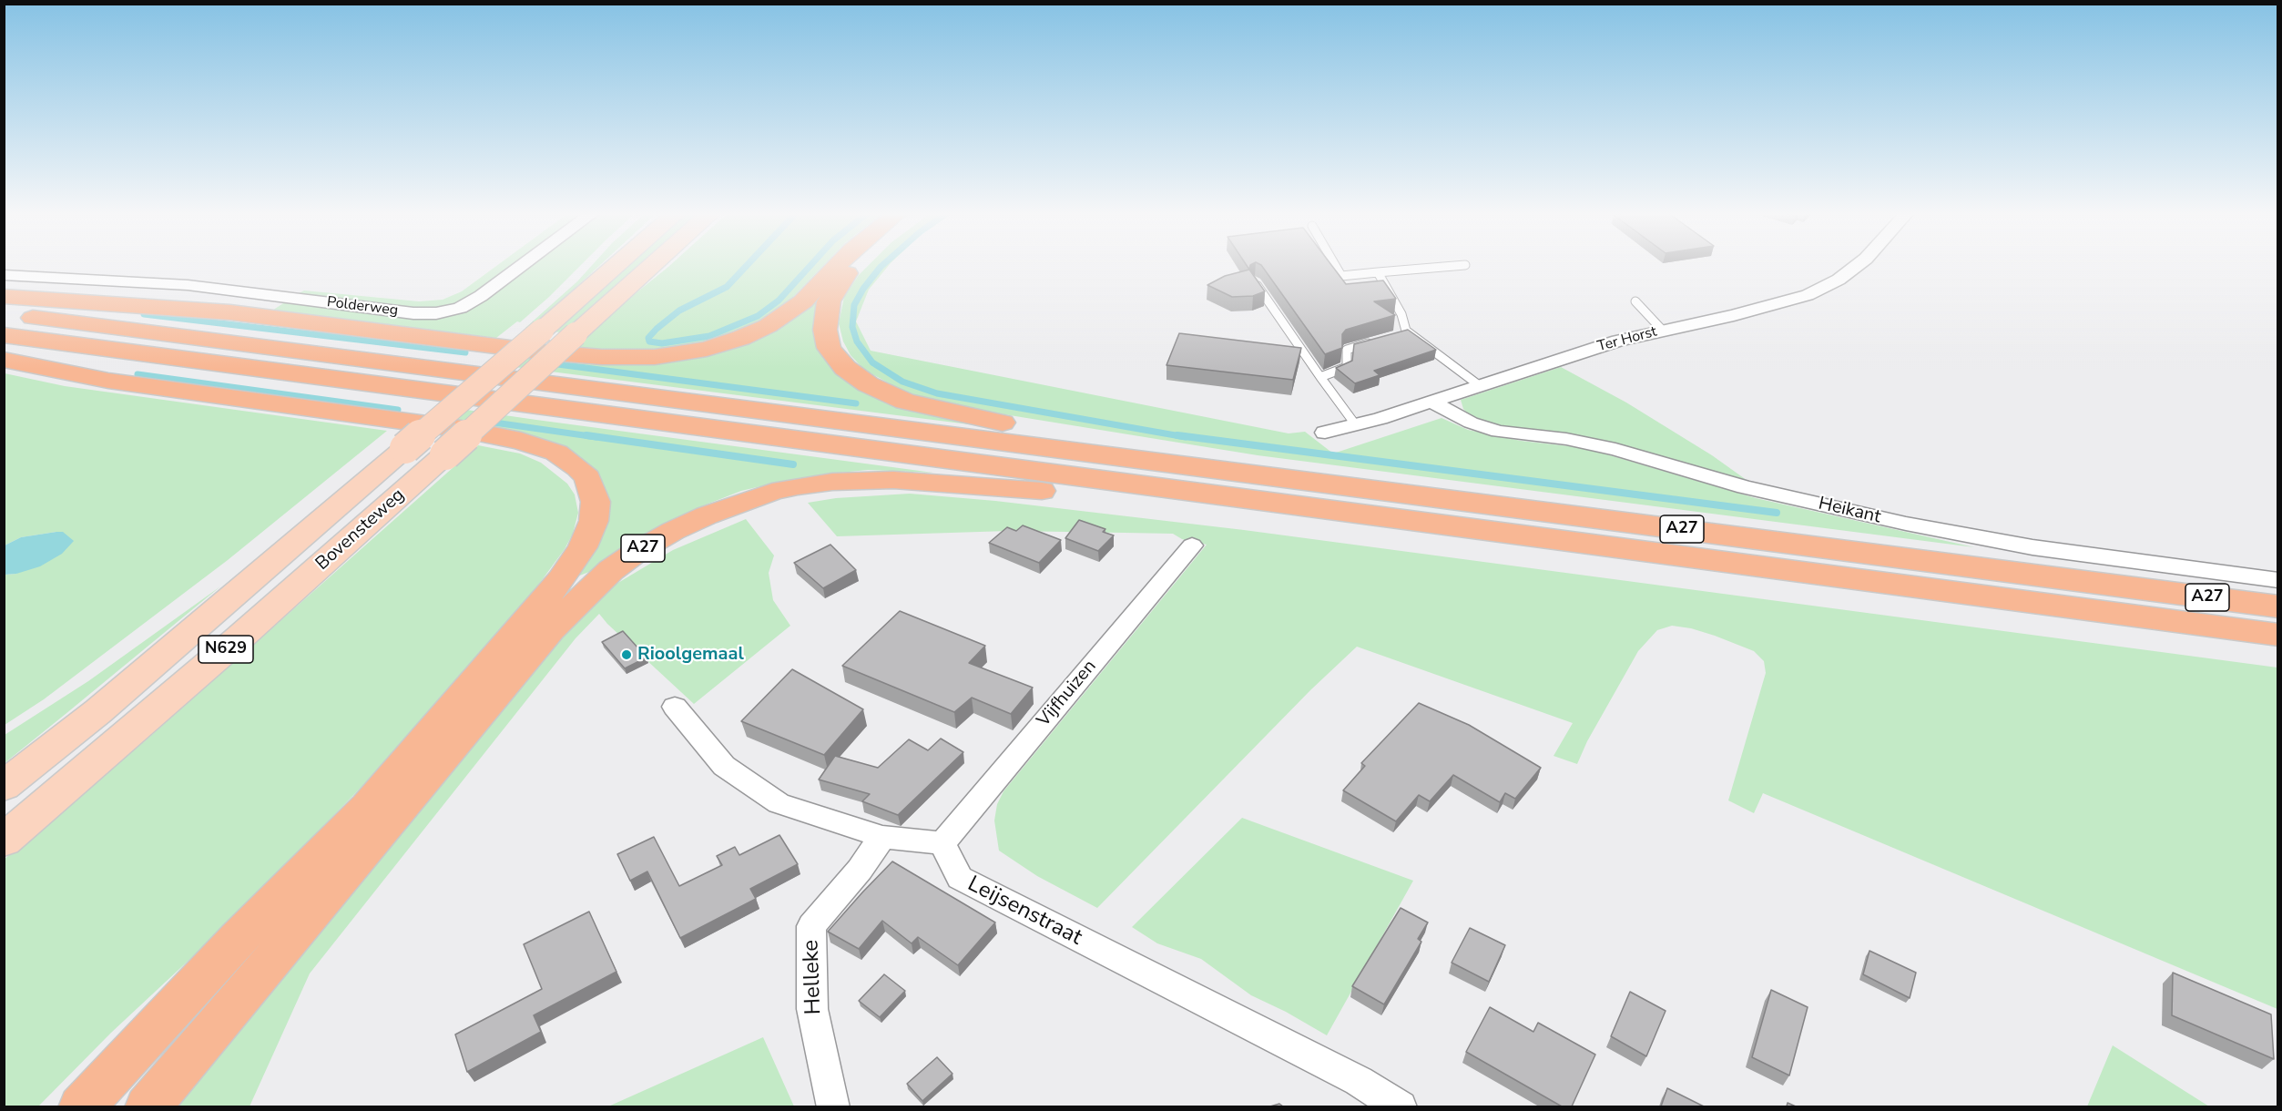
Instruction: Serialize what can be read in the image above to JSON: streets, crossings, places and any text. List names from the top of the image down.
{
  "streets": {
    "highway": ["A27"],
    "main road": ["Bovensteweg", "N629"],
    "street": [
      "Polderweg",
      "Ter Horst",
      "Heikant",
      "Vijfhuizen",
      "Leijsenstraat",
      "Helleke"
    ]
  },
  "crossings": [
    ["Ter Horst", "Heikant"],
    ["Vijfhuizen", "Leijsenstraat"]
  ],
  "places": ["Rioolgemaal"]
}
